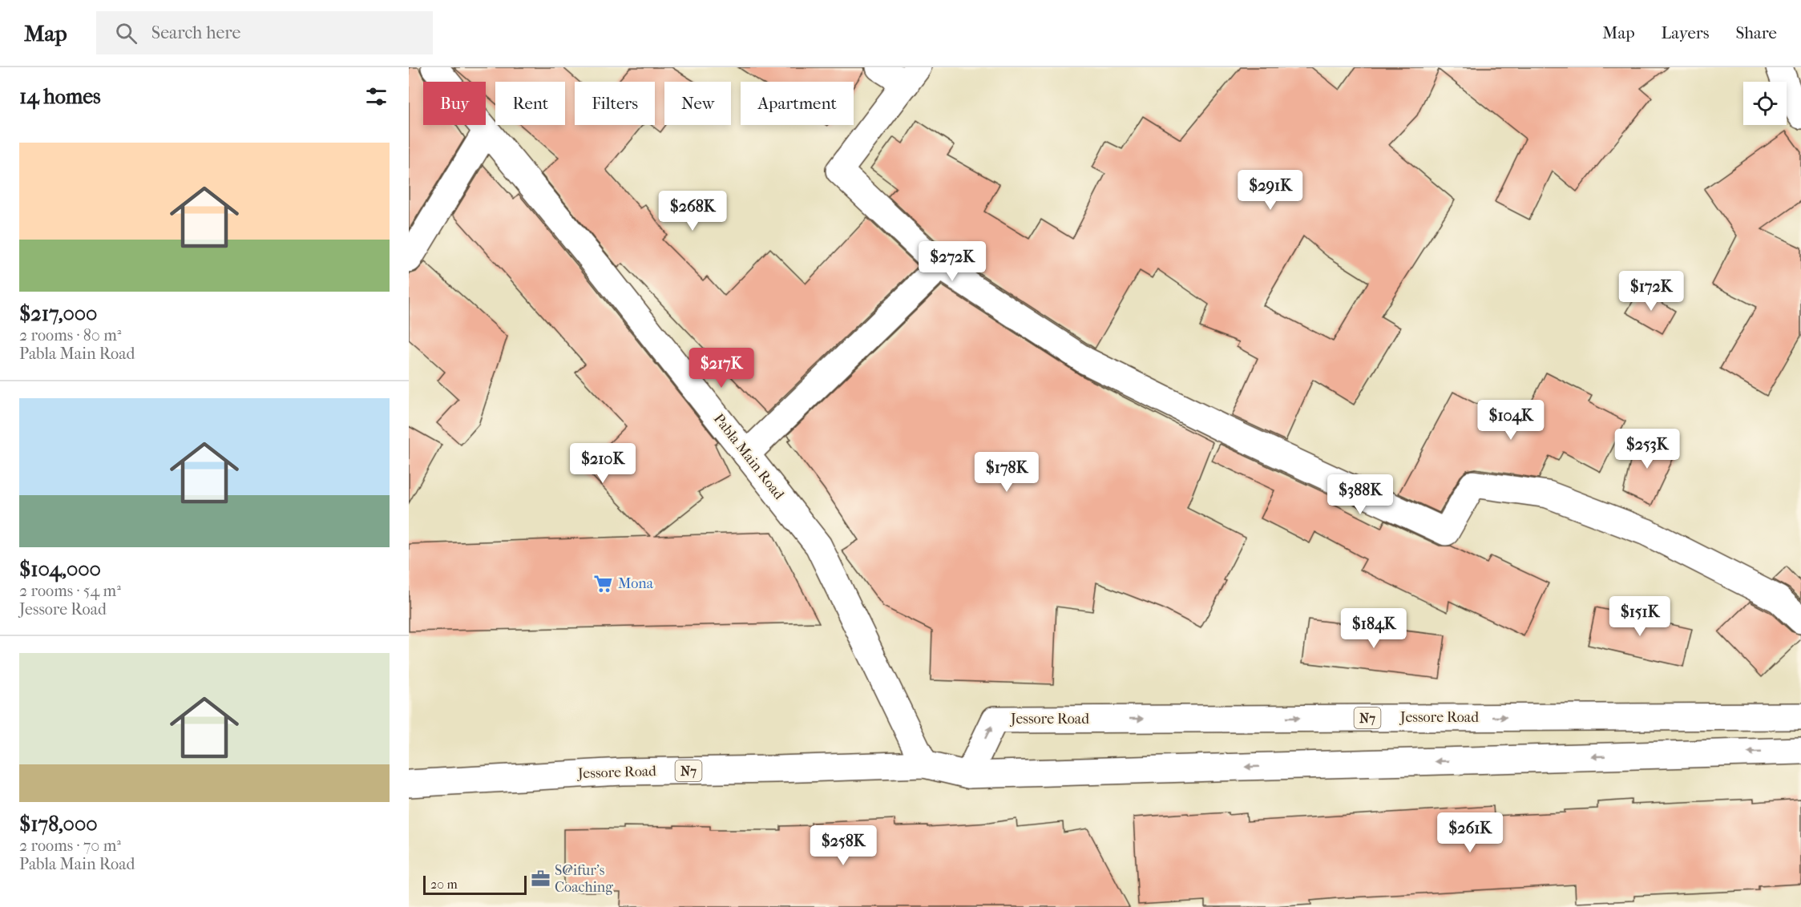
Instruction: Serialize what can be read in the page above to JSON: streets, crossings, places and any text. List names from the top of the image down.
{
  "streets": {
    "main road": ["Pabla Main Road", "Jessore Road", "N7"]
  },
  "crossings": [
    ["Pabla Main Road", "Jessore Road"]
  ],
  "places": {
    "supermarket": ["Mona"],
    "office": ["S@ifur's Coaching"]
  },
  "scale_bar": "20 m",
  "page": {
    "header": "Map",
    "search": "Search here",
    "nav": ["Map", "Layers", "Share"],
    "heading": "14 homes",
    "chip": [
      "Buy",
      "Rent",
      "Filters",
      "New",
      "Apartment"
    ],
    "list": [
      {
        "name": "$217,000",
        "note": "2 rooms · 80 m² · Pabla Main Road"
      },
      {
        "name": "$104,000",
        "note": "2 rooms · 54 m² · Jessore Road"
      },
      {
        "name": "$178,000",
        "note": "2 rooms · 70 m² · Pabla Main Road"
      }
    ],
    "price": [
      "$291K",
      "$268K",
      "$272K",
      "$172K",
      "$217K",
      "$104K",
      "$253K",
      "$210K",
      "$178K",
      "$388K",
      "$151K",
      "$184K",
      "$261K",
      "$258K"
    ],
    "scale": "20 m"
  }
}
